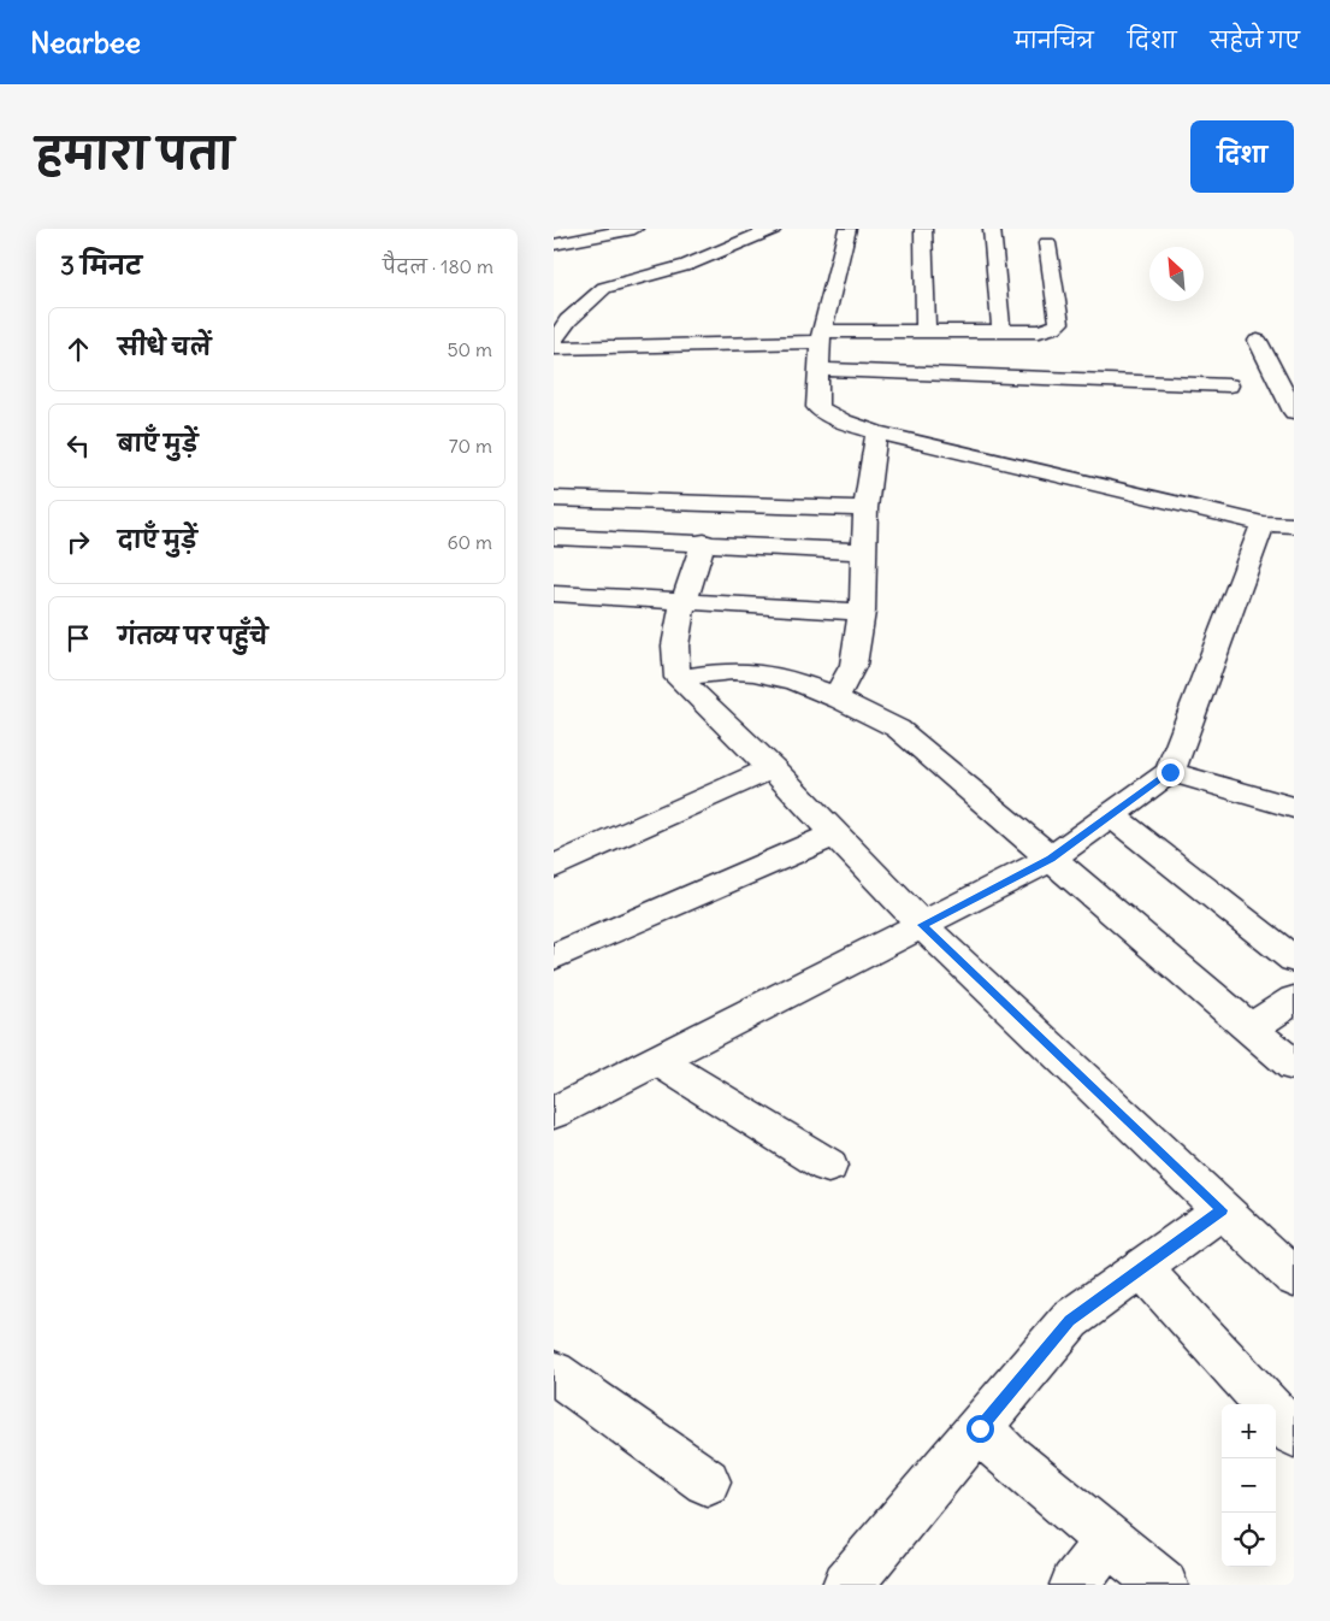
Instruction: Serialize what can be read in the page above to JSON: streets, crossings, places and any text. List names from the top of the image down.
{
  "north": "top left",
  "page": {
    "header": "Nearbee",
    "nav": ["मानचित्र", "दिशा", "सहेजे गए"],
    "title": "हमारा पता",
    "buttons": "दिशा",
    "heading": ["3 मिनट", "पैदल · 180 m"],
    "list": [
      ["सीधे चलें", "50 m"],
      ["बाएँ मुड़ें", "70 m"],
      ["दाएँ मुड़ें", "60 m"],
      "गंतव्य पर पहुँचे"
    ],
    "map_buttons": ["+", "−"]
  }
}
